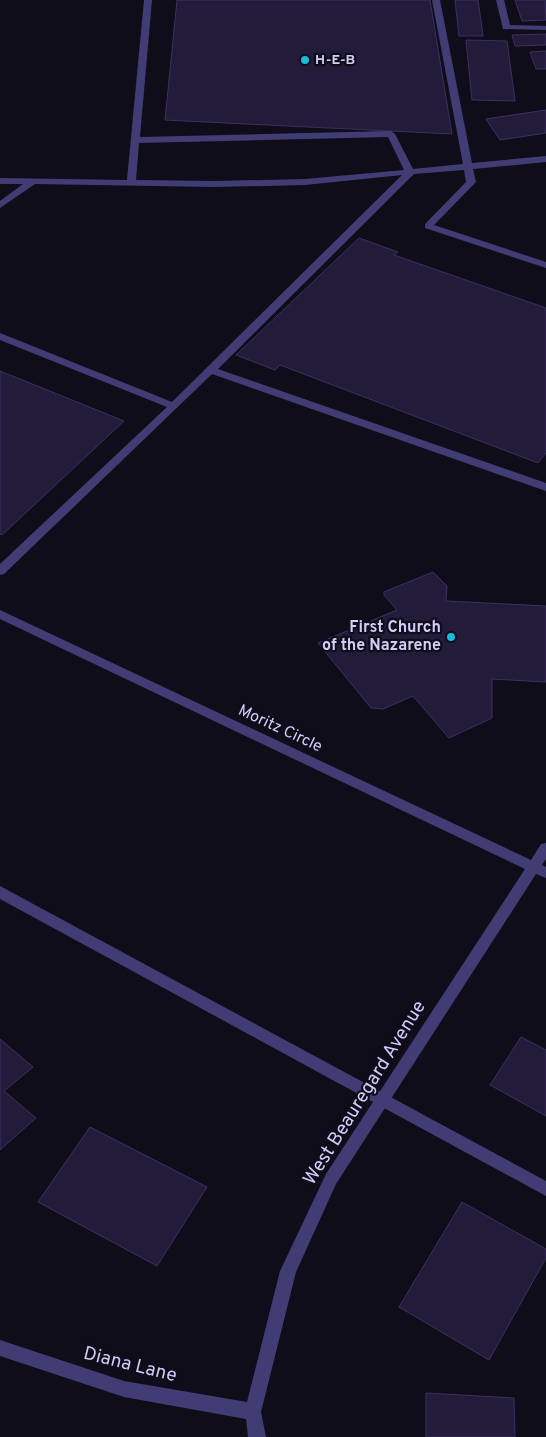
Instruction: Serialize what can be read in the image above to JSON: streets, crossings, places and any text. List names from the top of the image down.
{
  "streets": {
    "street": ["Moritz Circle", "West Beauregard Avenue", "Diana Lane"]
  },
  "crossings": [
    ["Moritz Circle", "West Beauregard Avenue"],
    ["West Beauregard Avenue", "Diana Lane"]
  ],
  "places": ["H-E-B", "First Church of the Nazarene"]
}
